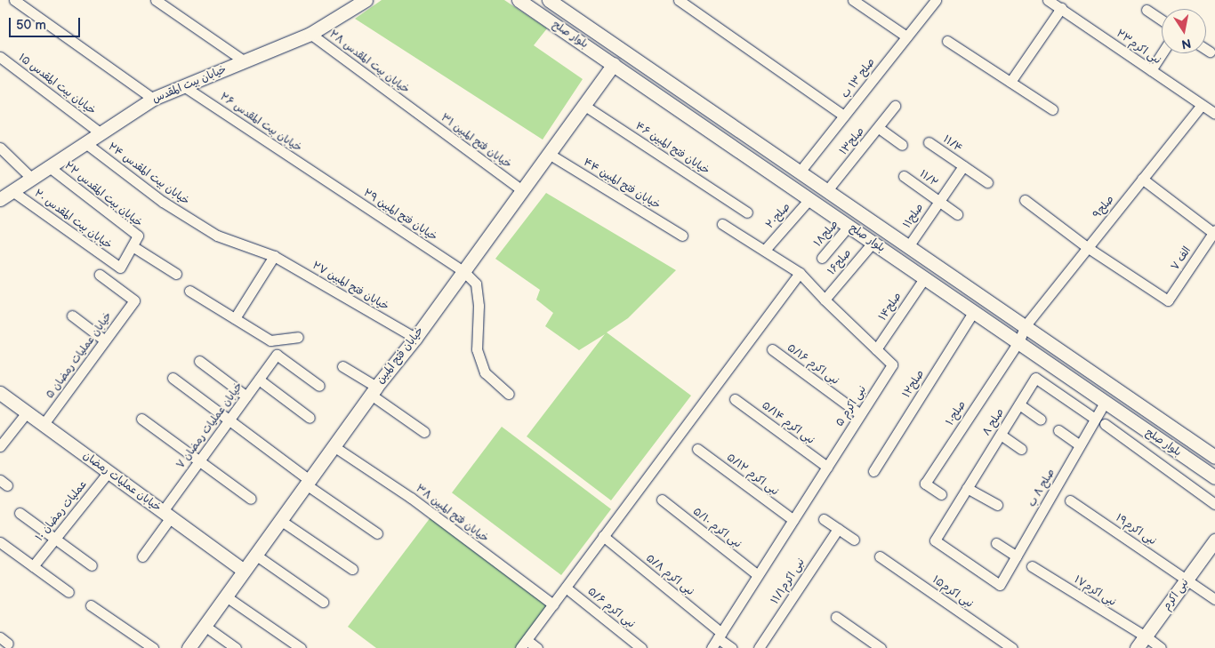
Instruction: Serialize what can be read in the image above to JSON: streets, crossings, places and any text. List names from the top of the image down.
{
  "streets": {
    "main road": [
      "بلوار صلح",
      "خیابان بیت المقدس",
      "خیابان فتح المبین",
      "خیابان عملیات رمضان",
      "نبی اکرم"
    ],
    "street": [
      "نبی اکرم۲۳",
      "خیابان بیت المقدس ۲۸",
      "صلح ۱۳ ب",
      "خیابان بیت المقدس ۱۵",
      "خیابان بیت المقدس ۲۶",
      "خیابان فتح المبین ۳۱",
      "صلح۱۳",
      "۱۱/۴",
      "خیابان فتح المبین ۴۶",
      "خیابان بیت المقدس ۲۴",
      "۱۱/۲",
      "خیابان فتح المبین ۴۴",
      "خیابان بیت المقدس ۲۲",
      "صلح۹",
      "خیابان فتح المبین ۲۹",
      "صلح۲۰",
      "صلح۱۱",
      "خیابان بیت المقدس ۲۰",
      "صلح۱۸",
      "۷ الف",
      "صلح۱۶",
      "خیابان فتح المبین ۲۷",
      "صلح۱۴",
      "خیابان عملیات رمضان ۵",
      "نبی اکرم ۵/۱۶",
      "صلح۱۲",
      "نبی اکرم ۵",
      "صلح۱۰",
      "۸ صلح",
      "نبی اکرم ۵/۱۴",
      "خیابان عملیات رمضان ۷",
      "نبی اکرم ۵/۱۲",
      "صلح ۸ ب",
      "عملیات رمضان ۱۰",
      "خیابان فتح المبین ۳۸",
      "نبی اکرم ۵/۱۰",
      "نبی اکرم۱۹",
      "نبی اکرم ۵/۸",
      "نبی اکرم۱۱/۱",
      "نبی اکرم۱۷",
      "نبی اکرم۱۵",
      "نبی اکرم ۵/۶"
    ]
  },
  "crossings": [
    ["بلوار صلح", "صلح ۱۳ ب"],
    ["بلوار صلح", "صلح۱۳"],
    ["بلوار صلح", "صلح۹"],
    ["بلوار صلح", "صلح۲۰"],
    ["بلوار صلح", "صلح۱۱"],
    ["بلوار صلح", "صلح۱۸"],
    ["بلوار صلح", "صلح۱۶"],
    ["بلوار صلح", "صلح۱۴"],
    ["بلوار صلح", "خیابان فتح المبین"],
    ["بلوار صلح", "صلح۱۲"],
    ["بلوار صلح", "صلح۱۰"],
    ["بلوار صلح", "صلح ۸ ب"],
    ["نبی اکرم۲۳", "صلح۹"],
    ["خیابان بیت المقدس ۲۸", "خیابان بیت المقدس"],
    ["خیابان بیت المقدس ۲۸", "خیابان فتح المبین ۳۱"],
    ["خیابان بیت المقدس ۱۵", "خیابان بیت المقدس"],
    ["خیابان بیت المقدس", "خیابان بیت المقدس ۲۶"],
    ["خیابان بیت المقدس", "خیابان بیت المقدس ۲۴"],
    ["خیابان بیت المقدس", "خیابان بیت المقدس ۲۲"],
    ["خیابان بیت المقدس", "خیابان بیت المقدس ۲۰"],
    ["خیابان بیت المقدس ۲۶", "خیابان فتح المبین ۲۹"],
    ["خیابان فتح المبین ۳۱", "خیابان فتح المبین"],
    ["۱۱/۴", "صلح۱۱"],
    ["خیابان فتح المبین ۴۶", "خیابان فتح المبین"],
    ["خیابان بیت المقدس ۲۴", "خیابان فتح المبین ۲۷"],
    ["۱۱/۲", "صلح۱۱"],
    ["خیابان فتح المبین ۴۴", "خیابان فتح المبین"],
    ["خیابان بیت المقدس ۲۲", "خیابان بیت المقدس ۲۰"],
    ["صلح۹", "۷ الف"],
    ["صلح۹", "صلح۱۰"],
    ["خیابان فتح المبین ۲۹", "خیابان فتح المبین"],
    ["صلح۲۰", "نبی اکرم ۵"],
    ["صلح۱۶", "نبی اکرم ۵"],
    ["خیابان فتح المبین ۲۷", "خیابان فتح المبین"],
    ["صلح۱۴", "نبی اکرم ۵"],
    ["خیابان عملیات رمضان ۵", "خیابان عملیات رمضان"],
    ["خیابان فتح المبین", "خیابان عملیات رمضان"],
    ["خیابان فتح المبین", "خیابان فتح المبین ۳۸"],
    ["نبی اکرم ۵/۱۶", "نبی اکرم ۵"],
    ["نبی اکرم ۵", "نبی اکرم ۵/۱۴"],
    ["نبی اکرم ۵", "نبی اکرم ۵/۱۲"],
    ["نبی اکرم ۵", "نبی اکرم ۵/۱۰"],
    ["نبی اکرم ۵", "نبی اکرم ۵/۸"],
    ["۸ صلح", "صلح ۸ ب"],
    ["خیابان عملیات رمضان ۷", "خیابان عملیات رمضان"],
    ["خیابان عملیات رمضان", "عملیات رمضان ۱۰"],
    ["نبی اکرم۱۹", "نبی اکرم"],
    ["نبی اکرم۱۷", "نبی اکرم"]
  ],
  "scale_bar": "50 m",
  "north": "bottom"
}
